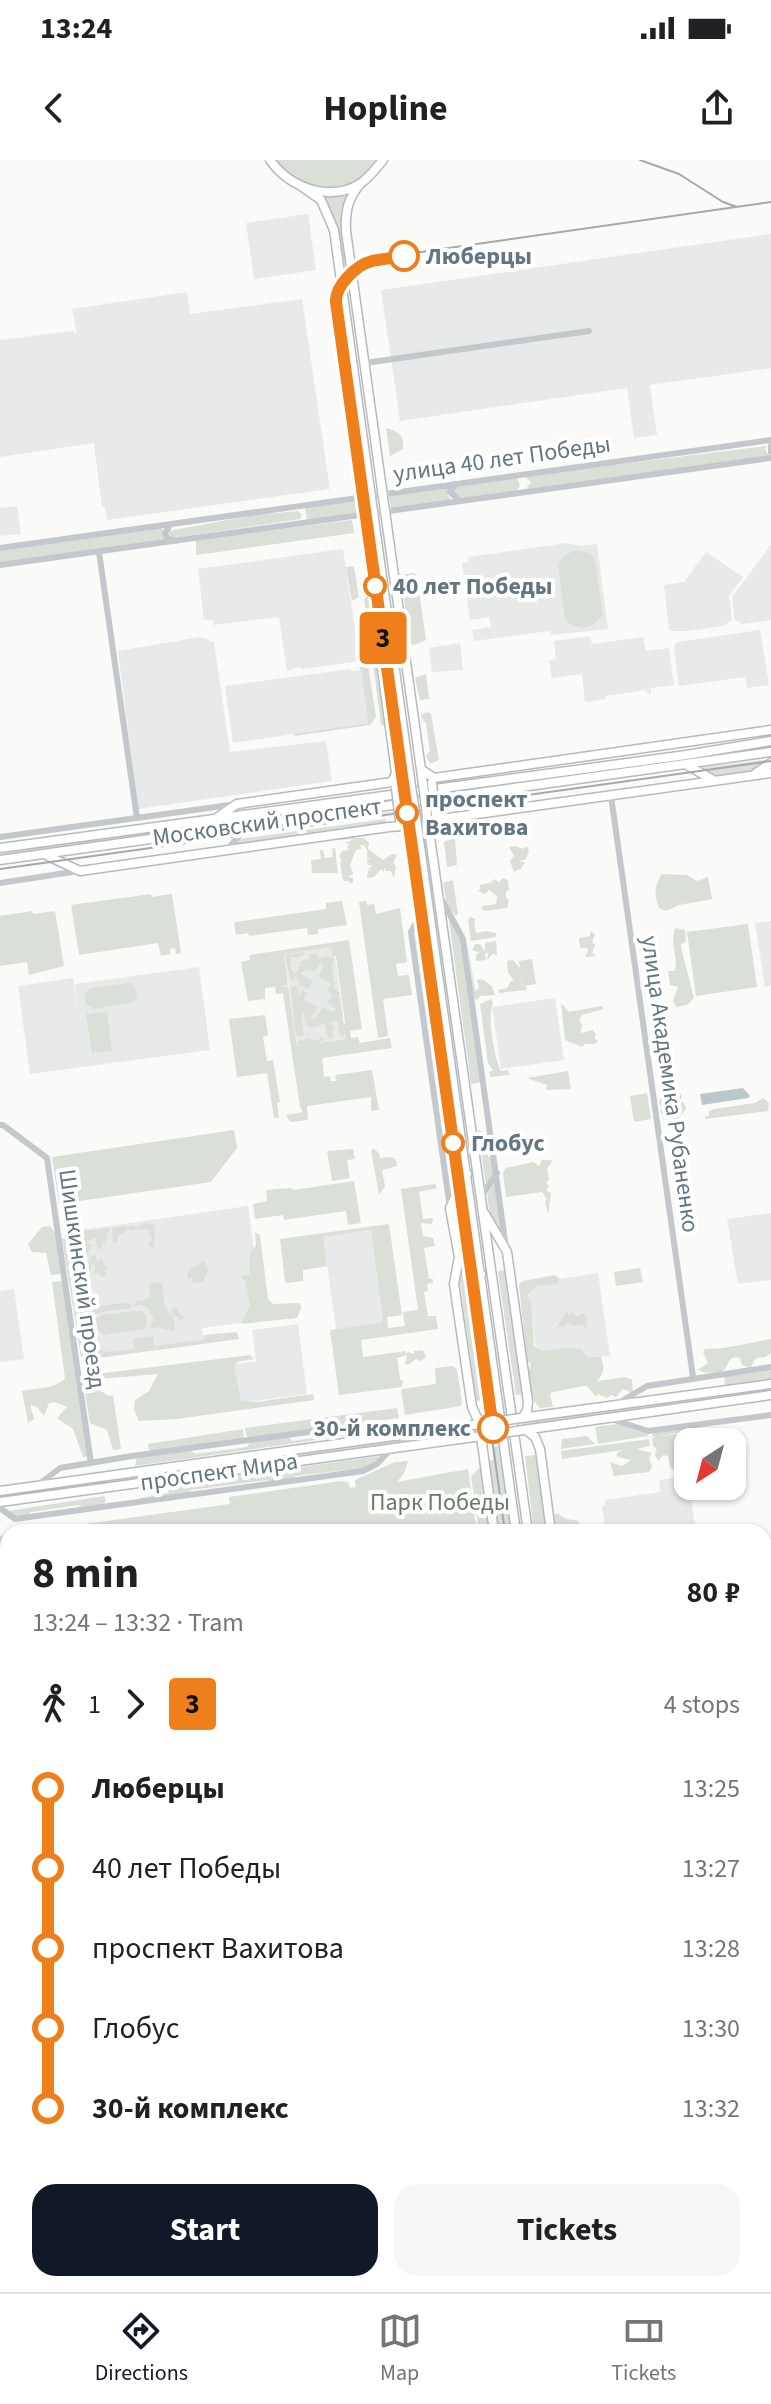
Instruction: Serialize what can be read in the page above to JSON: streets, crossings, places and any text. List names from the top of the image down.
{
  "streets": {
    "main road": ["Московский проспект", "проспект Мира"],
    "street": ["улица 40 лет Победы", "улица Академика Рубаненко", "Шишкинский проезд"]
  },
  "parks": ["Парк Победы"],
  "places": [
    "Люберцы",
    "40 лет Победы",
    "проспект Вахитова",
    "Глобус",
    "30-й комплекс"
  ],
  "lines": ["tram line 3"],
  "north": "bottom left",
  "page": {
    "status": "13:24",
    "header": "Hopline",
    "on_map": "3",
    "heading": ["8 min", "13:24 – 13:32 · Tram", "80 ₽"],
    "legs": ["1", "3", "4 stops"],
    "list": [
      {
        "name": "Люберцы",
        "value": "13:25"
      },
      {
        "name": "40 лет Победы",
        "value": "13:27"
      },
      {
        "name": "проспект Вахитова",
        "value": "13:28"
      },
      {
        "name": "Глобус",
        "value": "13:30"
      },
      {
        "name": "30-й комплекс",
        "value": "13:32"
      }
    ],
    "buttons": ["Start", "Tickets"],
    "tabs": ["Directions", "Map", "Tickets"]
  }
}
